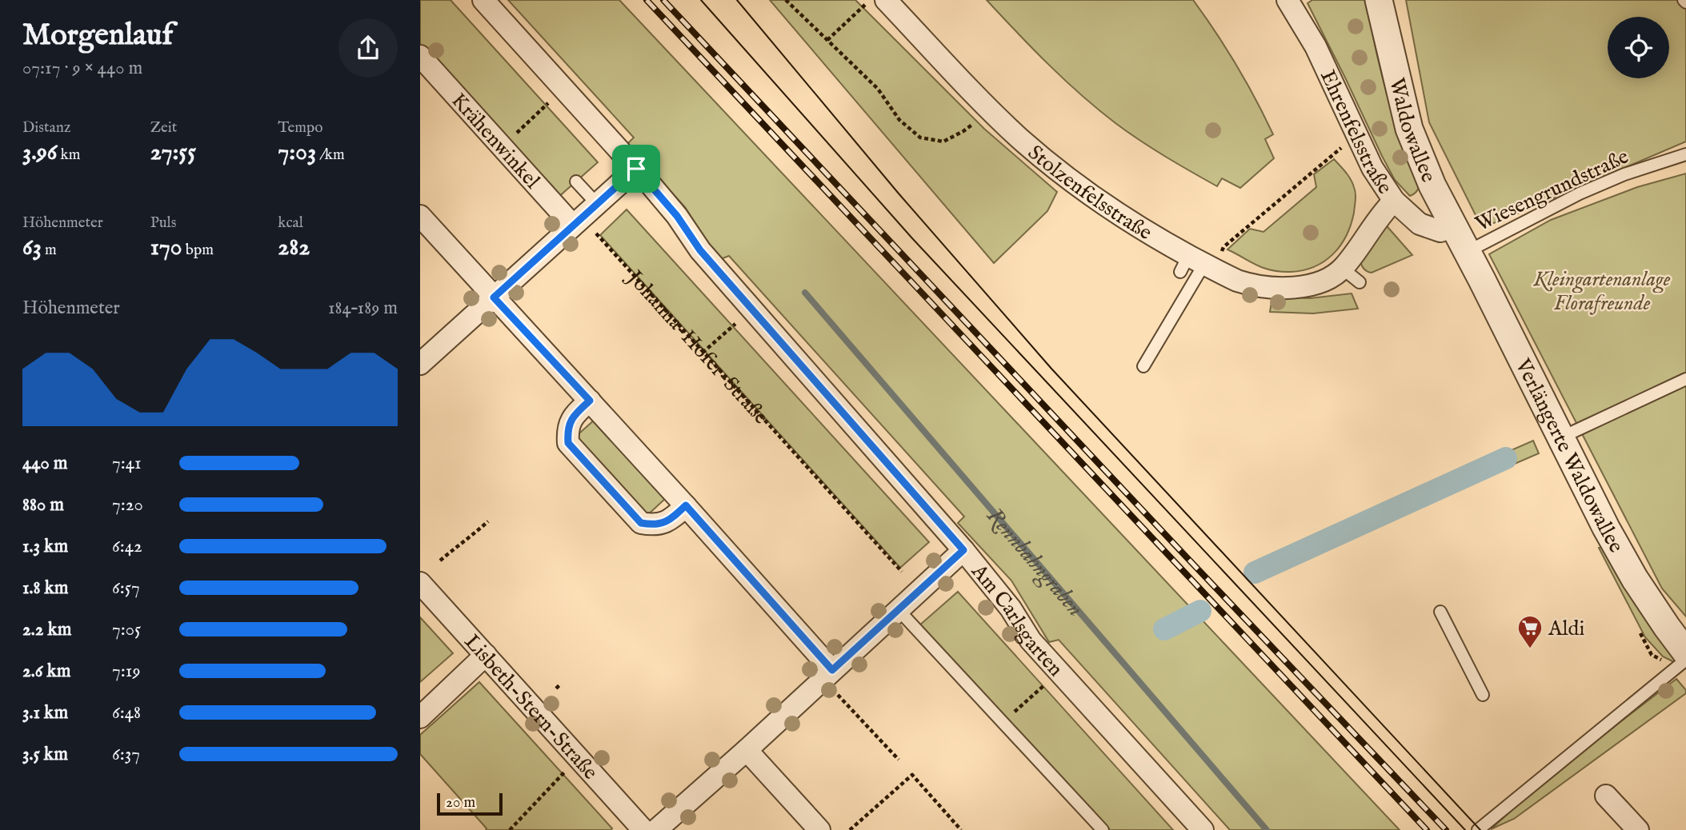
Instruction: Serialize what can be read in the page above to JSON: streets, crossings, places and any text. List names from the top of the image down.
{
  "streets": {
    "street": [
      "Waldowallee",
      "Ehrenfelsstraße",
      "Krähenwinkel",
      "Stolzenfelsstraße",
      "Verlängerte Waldowallee",
      "Am Carlsgarten",
      "Lisbeth-Stern-Straße"
    ],
    "lane": ["Wiesengrundstraße"],
    "path": ["Johanna-Hofer-Straße"]
  },
  "crossings": [
    ["Waldowallee", "Ehrenfelsstraße"],
    ["Waldowallee", "Wiesengrundstraße"],
    ["Waldowallee", "Verlängerte Waldowallee"],
    ["Ehrenfelsstraße", "Stolzenfelsstraße"],
    ["Wiesengrundstraße", "Verlängerte Waldowallee"]
  ],
  "water": ["Rennbahngraben"],
  "parks": ["Kleingartenanlage Florafreunde"],
  "places": {
    "supermarket": ["Aldi"]
  },
  "scale_bar": "20 m",
  "page": {
    "heading": ["Morgenlauf", "07:17 · 9 × 440 m"],
    "stats": [
      ["Distanz", "3.96 km"],
      ["Zeit", "27:55"],
      ["Tempo", "7:03 /km"],
      ["Höhenmeter", "63 m"],
      ["Puls", "170 bpm"],
      ["kcal", "282"]
    ],
    "chart": ["Höhenmeter", "184–189 m"],
    "list": [
      {
        "name": "440 m",
        "note": "7:41"
      },
      {
        "name": "880 m",
        "note": "7:20"
      },
      {
        "name": "1.3 km",
        "note": "6:42"
      },
      {
        "name": "1.8 km",
        "note": "6:57"
      },
      {
        "name": "2.2 km",
        "note": "7:05"
      },
      {
        "name": "2.6 km",
        "note": "7:19"
      },
      {
        "name": "3.1 km",
        "note": "6:48"
      },
      {
        "name": "3.5 km",
        "note": "6:37"
      }
    ],
    "scale": "20 m"
  }
}
